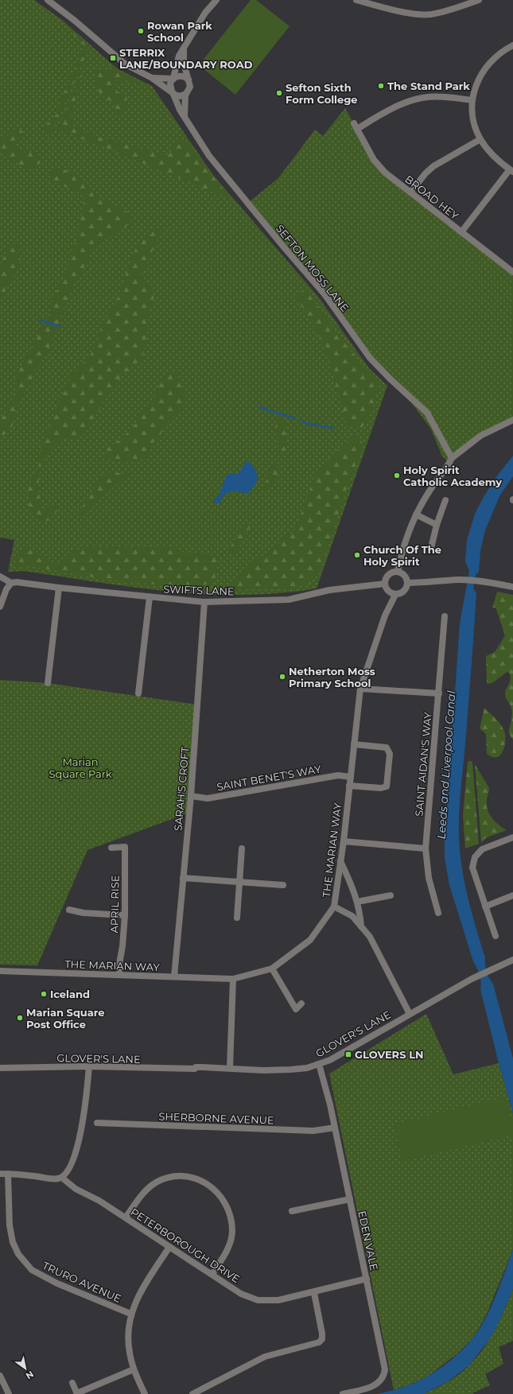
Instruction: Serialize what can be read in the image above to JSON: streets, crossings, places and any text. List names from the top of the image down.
{
  "streets": {
    "street": [
      "BROAD HEY",
      "SEFTON MOSS LANE",
      "SWIFTS LANE",
      "SAINT AIDAN'S WAY",
      "SAINT BENET'S WAY",
      "SARAH'S CROFT",
      "THE MARIAN WAY",
      "APRIL RISE",
      "GLOVER'S LANE",
      "SHERBORNE AVENUE",
      "EDEN VALE",
      "PETERBOROUGH DRIVE",
      "TRURO AVENUE"
    ]
  },
  "crossings": [
    ["SWIFTS LANE", "SARAH'S CROFT"],
    ["SWIFTS LANE", "THE MARIAN WAY"],
    ["SAINT BENET'S WAY", "SARAH'S CROFT"],
    ["SAINT BENET'S WAY", "THE MARIAN WAY"],
    ["SARAH'S CROFT", "THE MARIAN WAY"],
    ["THE MARIAN WAY", "APRIL RISE"],
    ["GLOVER'S LANE", "EDEN VALE"],
    ["SHERBORNE AVENUE", "EDEN VALE"],
    ["EDEN VALE", "PETERBOROUGH DRIVE"]
  ],
  "water": ["Leeds and Liverpool Canal"],
  "parks": ["Marian Square Park"],
  "places": {
    "other": [
      "Rowan Park School",
      "The Stand Park",
      "Sefton Sixth Form College",
      "Holy Spirit Catholic Academy",
      "Church Of The Holy Spirit",
      "Netherton Moss Primary School",
      "Iceland",
      "Marian Square Post Office"
    ],
    "transit": ["STERRIX LANE/BOUNDARY ROAD", "GLOVERS LN"]
  },
  "north": "bottom right"
}
